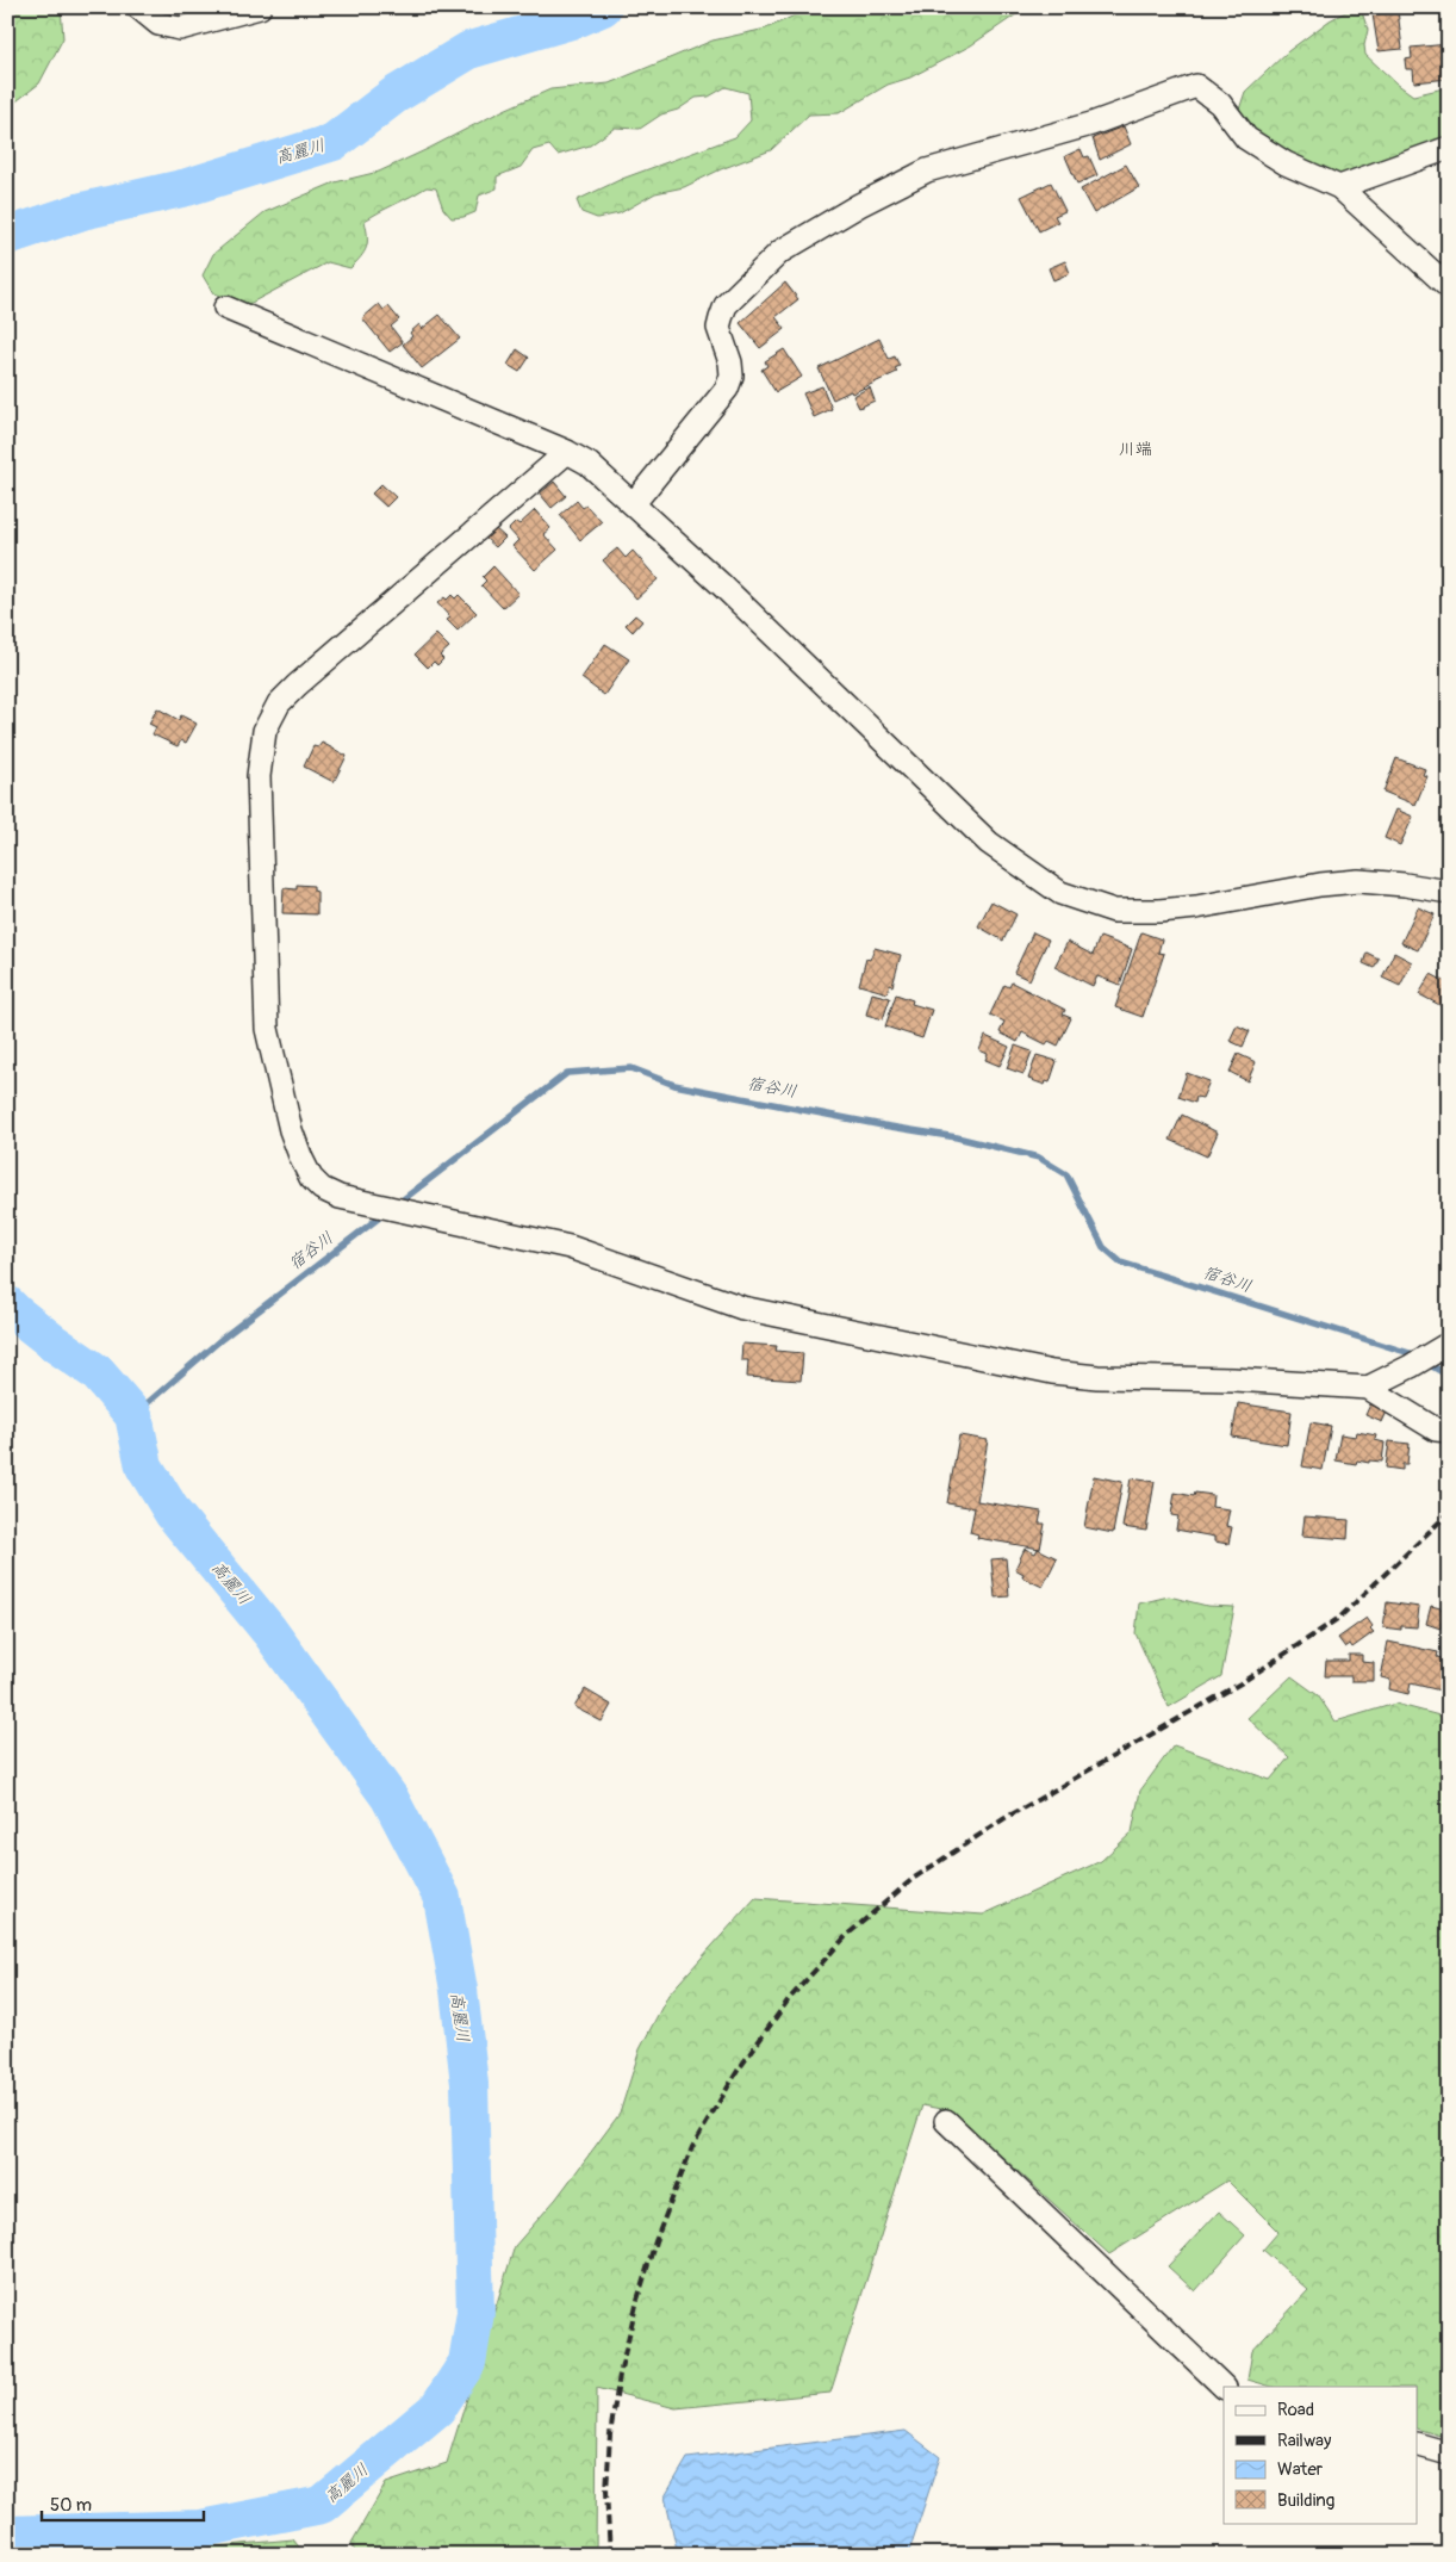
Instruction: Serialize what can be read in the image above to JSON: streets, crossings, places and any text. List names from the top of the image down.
{
  "districts": ["川端"],
  "water": ["高麗川", "宿谷川"],
  "legend": [
    "Road",
    "Railway",
    "Water",
    "Building"
  ],
  "scale_bar": "50 m"
}
